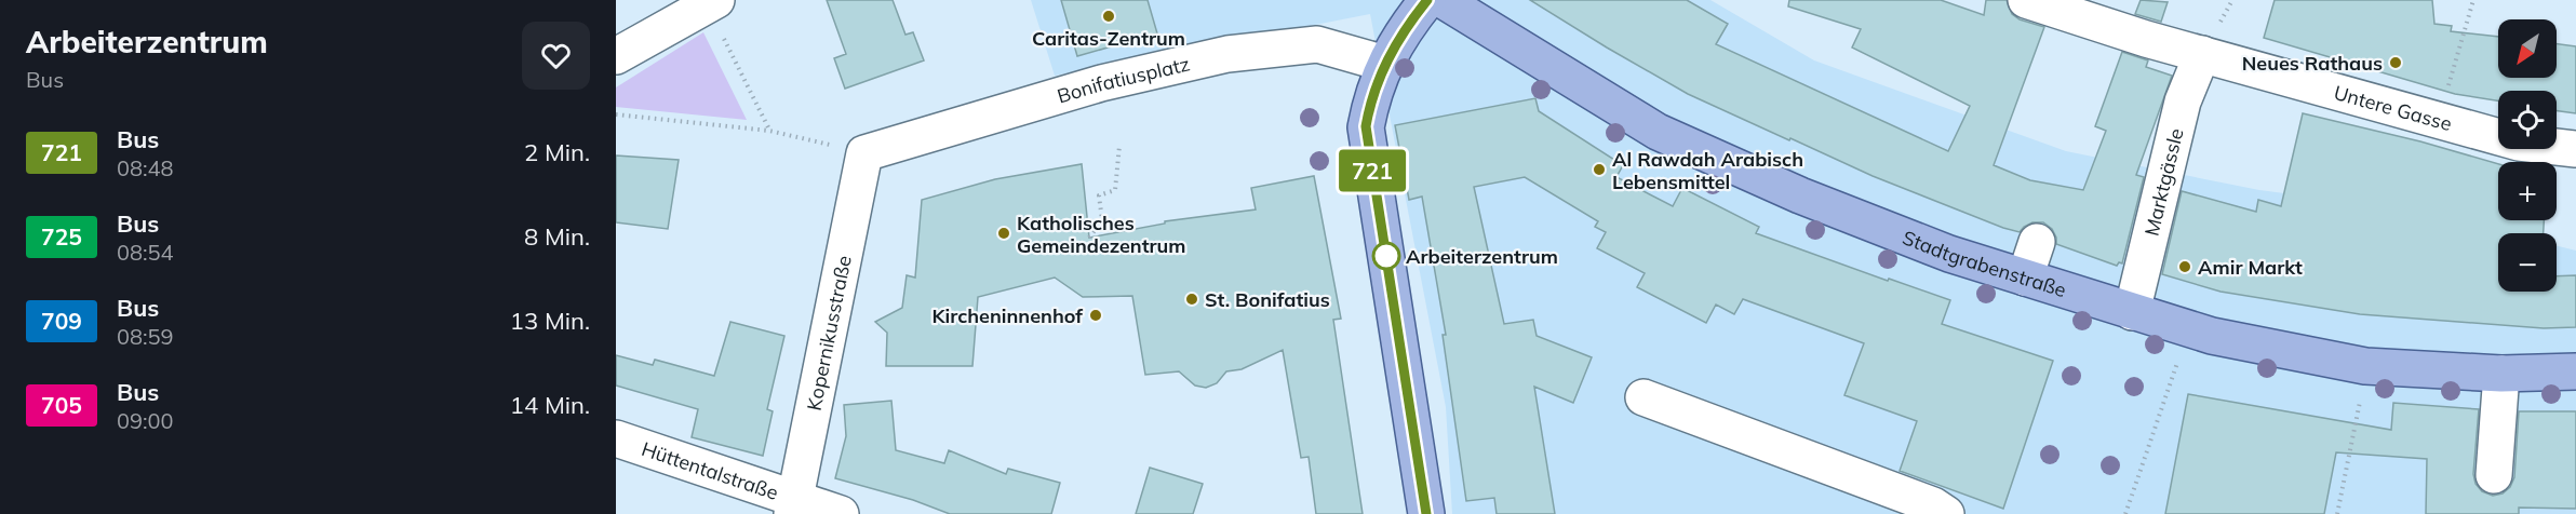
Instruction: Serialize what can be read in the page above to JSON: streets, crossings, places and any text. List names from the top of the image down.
{
  "streets": {
    "main road": ["Stadtgrabenstraße"],
    "street": [
      "Bonifatiusplatz",
      "Untere Gasse",
      "Marktgässle",
      "Kopernikusstraße",
      "Hüttentalstraße"
    ]
  },
  "crossings": [
    ["Bonifatiusplatz", "Kopernikusstraße"],
    ["Untere Gasse", "Marktgässle"],
    ["Marktgässle", "Stadtgrabenstraße"],
    ["Kopernikusstraße", "Hüttentalstraße"]
  ],
  "places": [
    "Caritas-Zentrum",
    "Neues Rathaus",
    "Al Rawdah Arabisch Lebensmittel",
    "Katholisches Gemeindezentrum",
    "Arbeiterzentrum",
    "Amir Markt",
    "St. Bonifatius",
    "Kircheninnenhof"
  ],
  "lines": ["bus line 721"],
  "north": "bottom left",
  "page": {
    "heading": ["Arbeiterzentrum", "Bus"],
    "on_map": "721",
    "map_buttons": ["+", "−"],
    "list": [
      {
        "mark": "721",
        "name": "Bus",
        "note": "08:48",
        "value": "2 Min."
      },
      {
        "mark": "725",
        "name": "Bus",
        "note": "08:54",
        "value": "8 Min."
      },
      {
        "mark": "709",
        "name": "Bus",
        "note": "08:59",
        "value": "13 Min."
      },
      {
        "mark": "705",
        "name": "Bus",
        "note": "09:00",
        "value": "14 Min."
      }
    ]
  }
}
